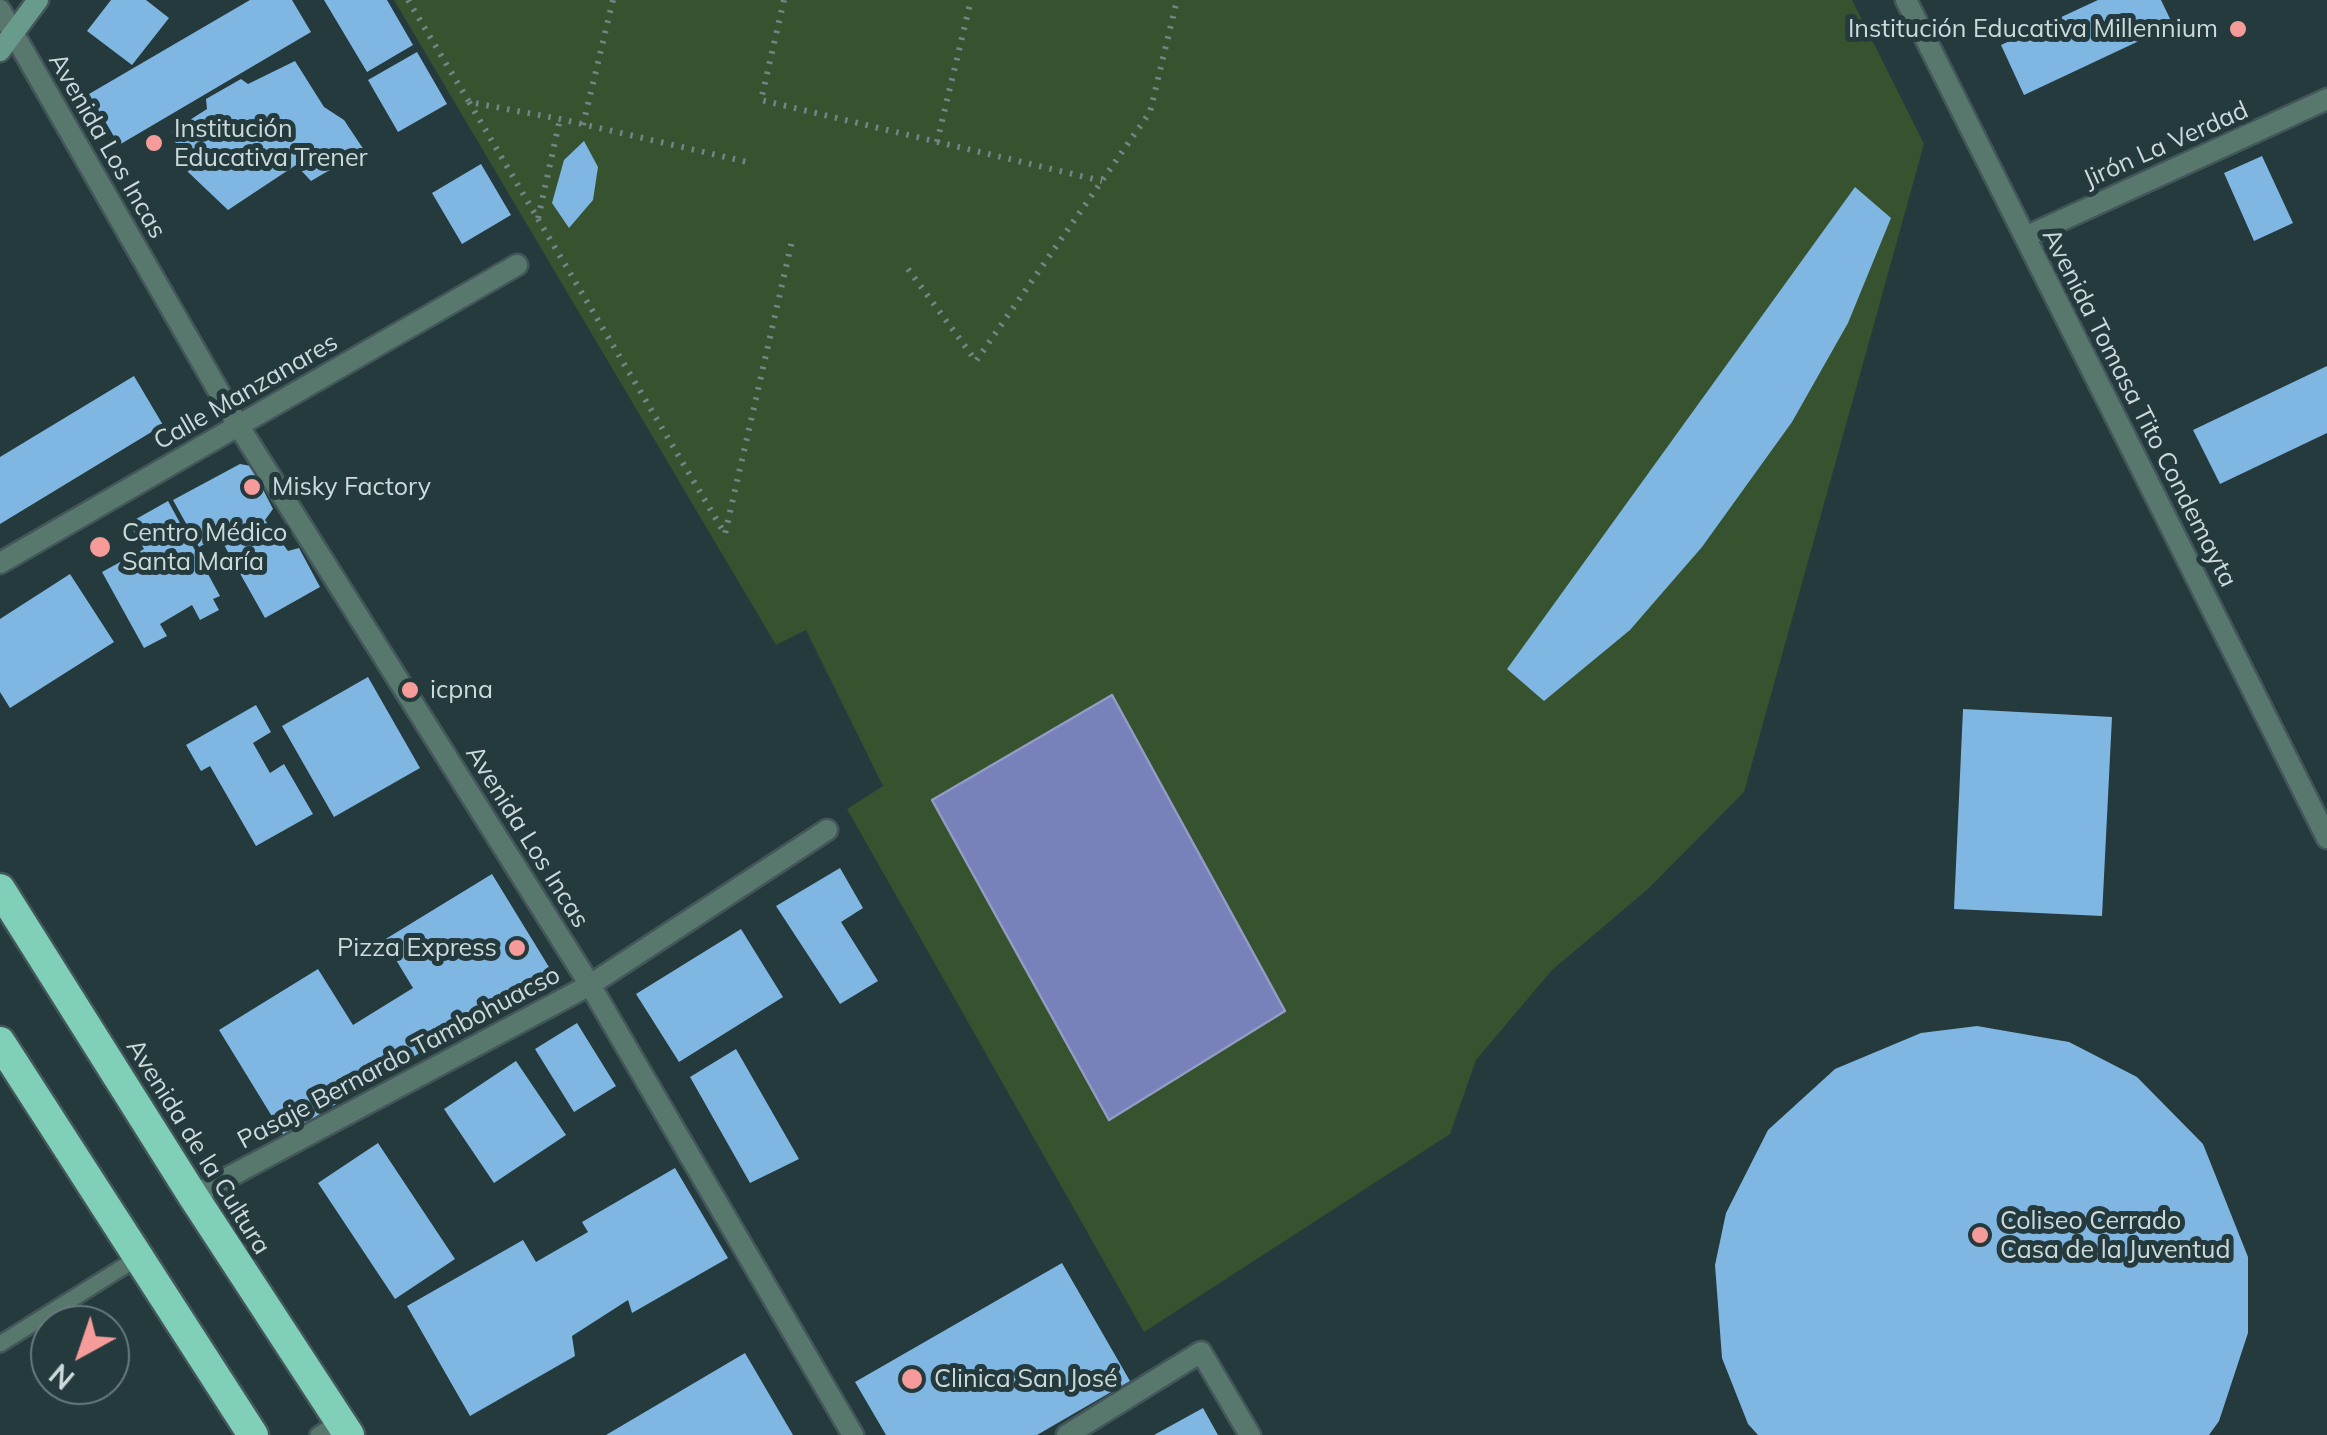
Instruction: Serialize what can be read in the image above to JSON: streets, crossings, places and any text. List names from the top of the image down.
{
  "streets": {
    "highway": ["Avenida de la Cultura"],
    "street": [
      "Jirón La Verdad",
      "Avenida Los Incas",
      "Calle Manzanares",
      "Avenida Tomasa Tito Condemayta",
      "Pasaje Bernardo Tambohuacso"
    ]
  },
  "crossings": [
    ["Jirón La Verdad", "Avenida Tomasa Tito Condemayta"],
    ["Avenida Los Incas", "Calle Manzanares"],
    ["Avenida Los Incas", "Pasaje Bernardo Tambohuacso"],
    ["Pasaje Bernardo Tambohuacso", "Avenida de la Cultura"]
  ],
  "places": [
    "Institución Educativa Millennium",
    "Institución Educativa Trener",
    "Misky Factory",
    "Centro Médico Santa María",
    "icpna",
    "Pizza Express",
    "Coliseo Cerrado Casa de la Juventud",
    "Clinica San José"
  ],
  "north": "bottom left"
}
